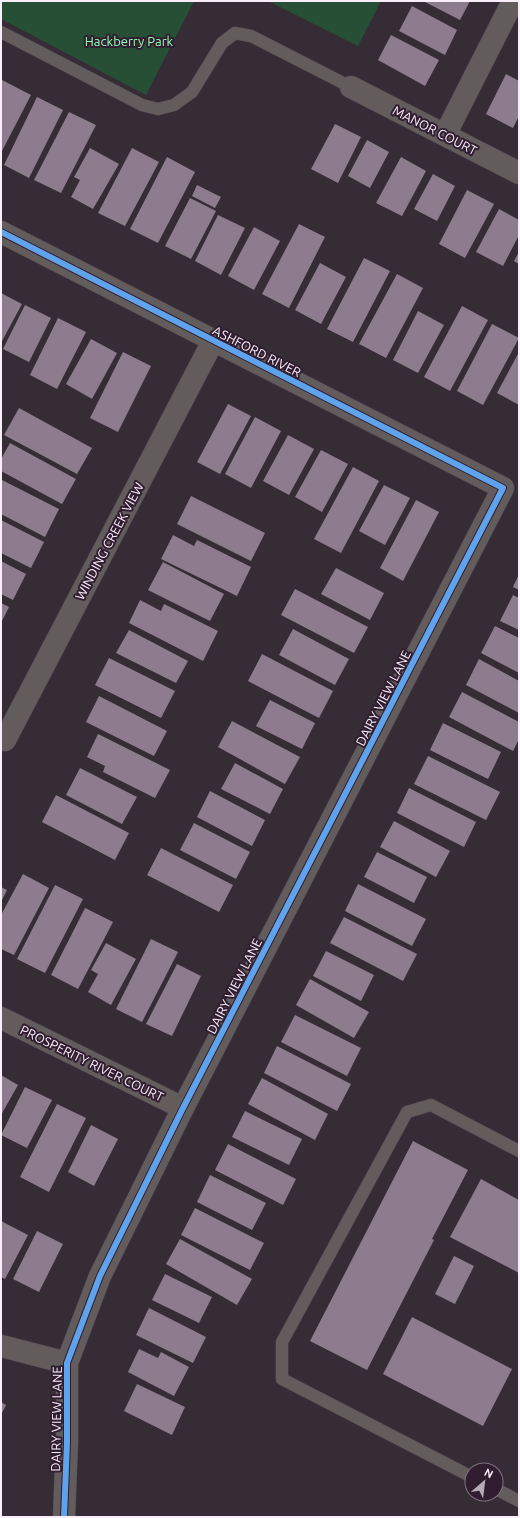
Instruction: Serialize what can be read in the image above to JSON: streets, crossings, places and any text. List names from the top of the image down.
{
  "streets": {
    "street": [
      "MANOR COURT",
      "ASHFORD RIVER",
      "WINDING CREEK VIEW",
      "DAIRY VIEW LANE",
      "PROSPERITY RIVER COURT"
    ]
  },
  "crossings": [
    ["ASHFORD RIVER", "WINDING CREEK VIEW"],
    ["ASHFORD RIVER", "DAIRY VIEW LANE"],
    ["DAIRY VIEW LANE", "PROSPERITY RIVER COURT"]
  ],
  "parks": ["Hackberry Park"],
  "north": "top right"
}
